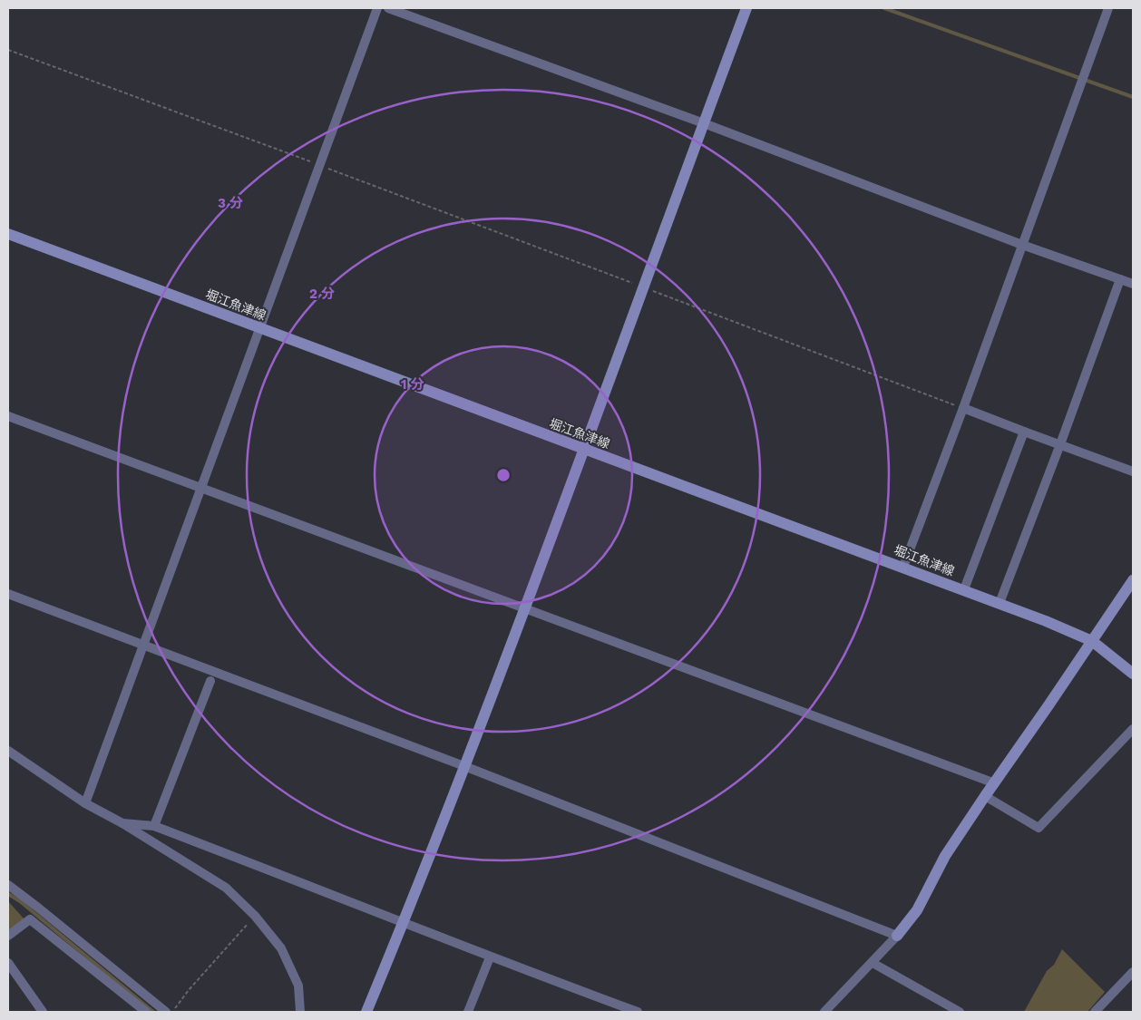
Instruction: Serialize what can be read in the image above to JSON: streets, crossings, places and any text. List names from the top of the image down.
{
  "streets": {
    "street": ["堀江魚津線"]
  },
  "rings": ["3 分", "2 分", "1 分"]
}
